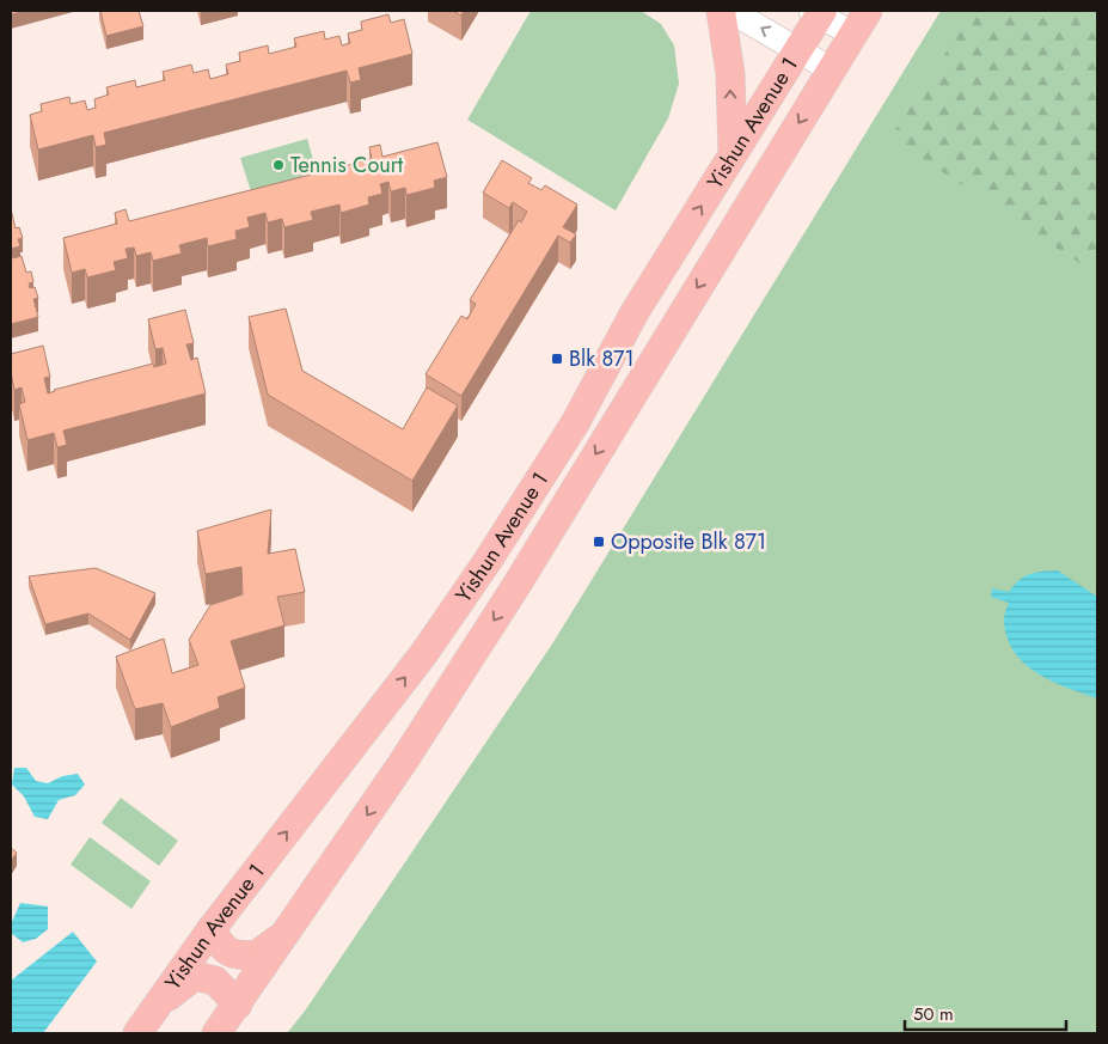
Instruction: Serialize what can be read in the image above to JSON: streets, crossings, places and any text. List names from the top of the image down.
{
  "streets": {
    "main road": ["Yishun Avenue 1"]
  },
  "places": {
    "other": ["Tennis Court"],
    "transit": ["Blk 871", "Opposite Blk 871"]
  },
  "scale_bar": "50 m"
}
